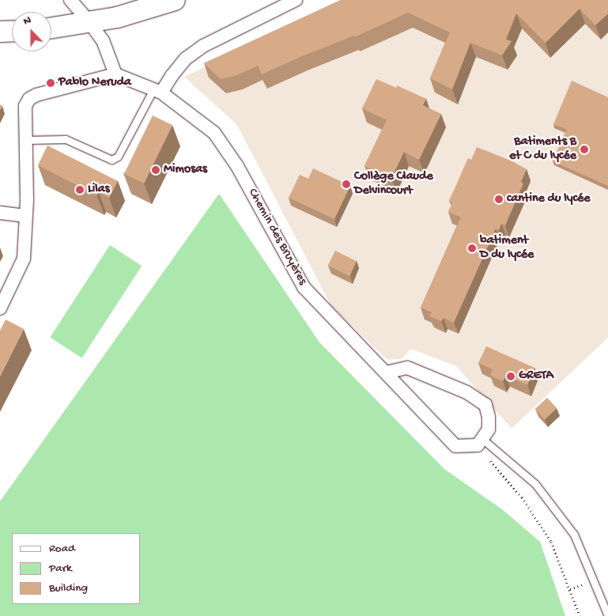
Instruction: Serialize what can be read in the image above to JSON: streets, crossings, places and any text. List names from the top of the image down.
{
  "streets": {
    "street": ["Chemin des Bruyères"]
  },
  "places": [
    "Pablo Neruda",
    "Batiments B et C du lycée",
    "Mimosas",
    "Collège Claude Delvincourt",
    "Lilas",
    "cantine du lycée",
    "batiment D du lycée",
    "GRETA"
  ],
  "legend": ["Road", "Park", "Building"],
  "north": "top"
}
